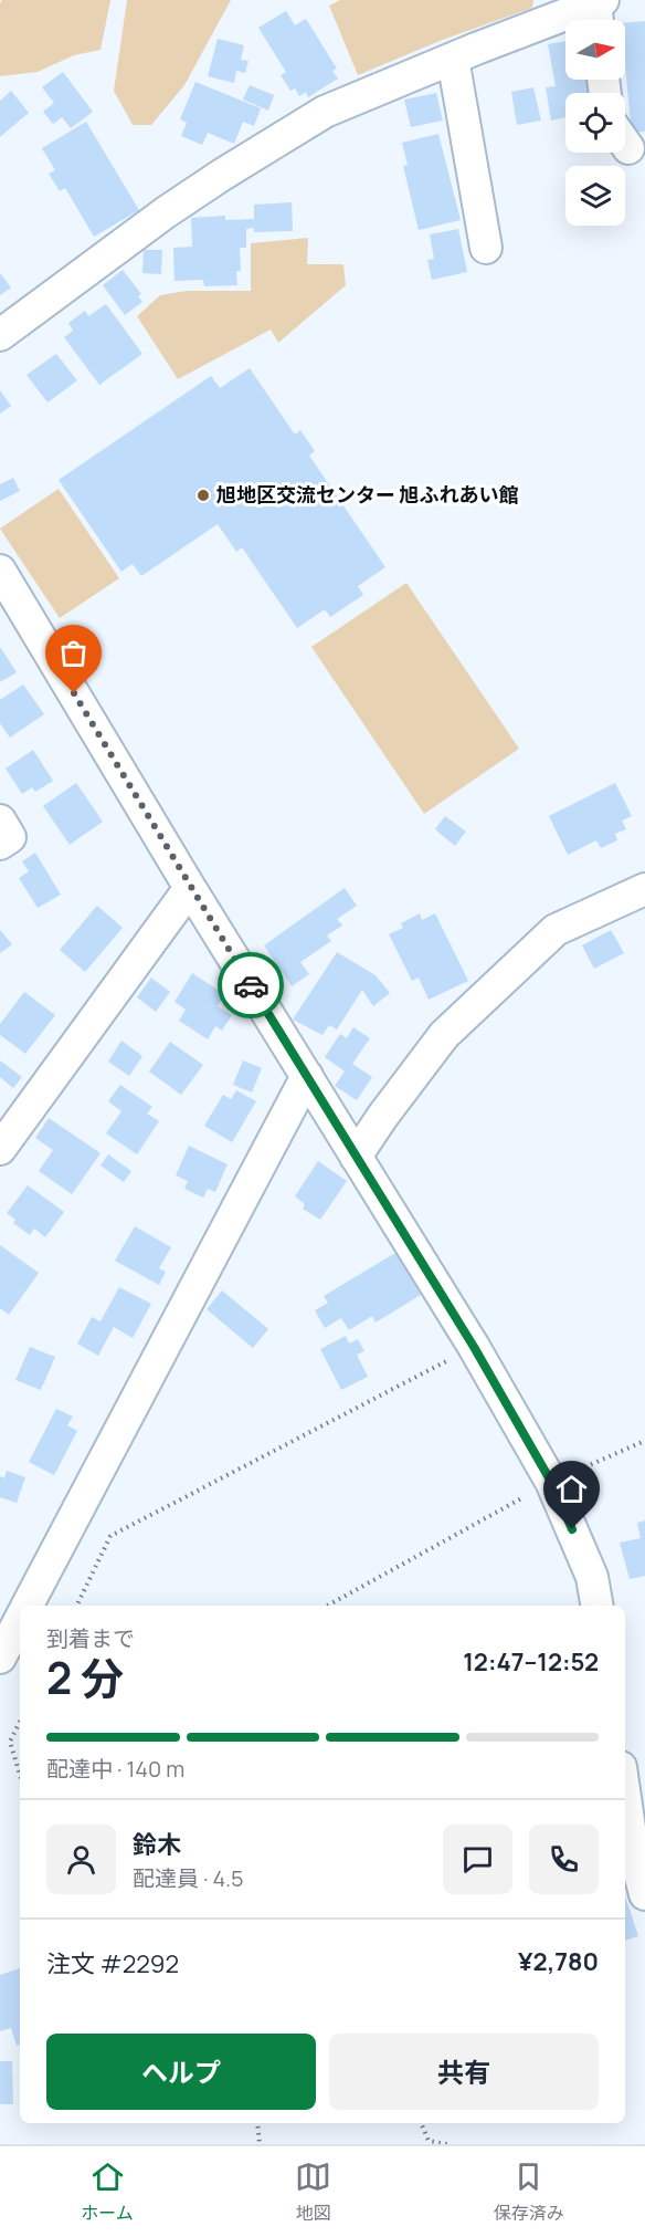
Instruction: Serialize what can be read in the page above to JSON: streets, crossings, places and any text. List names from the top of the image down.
{
  "places": ["旭地区交流センター 旭ふれあい館"],
  "north": "right",
  "page": {
    "heading": ["2 分", "到着まで", "12:47–12:52"],
    "panel": [
      "鈴木",
      "配達員 · 4.5",
      "注文 #2292",
      "¥2,780"
    ],
    "bar": "配達中 · 140 m",
    "buttons": ["ヘルプ", "共有"],
    "tabs": ["ホーム", "地図", "保存済み"]
  }
}
